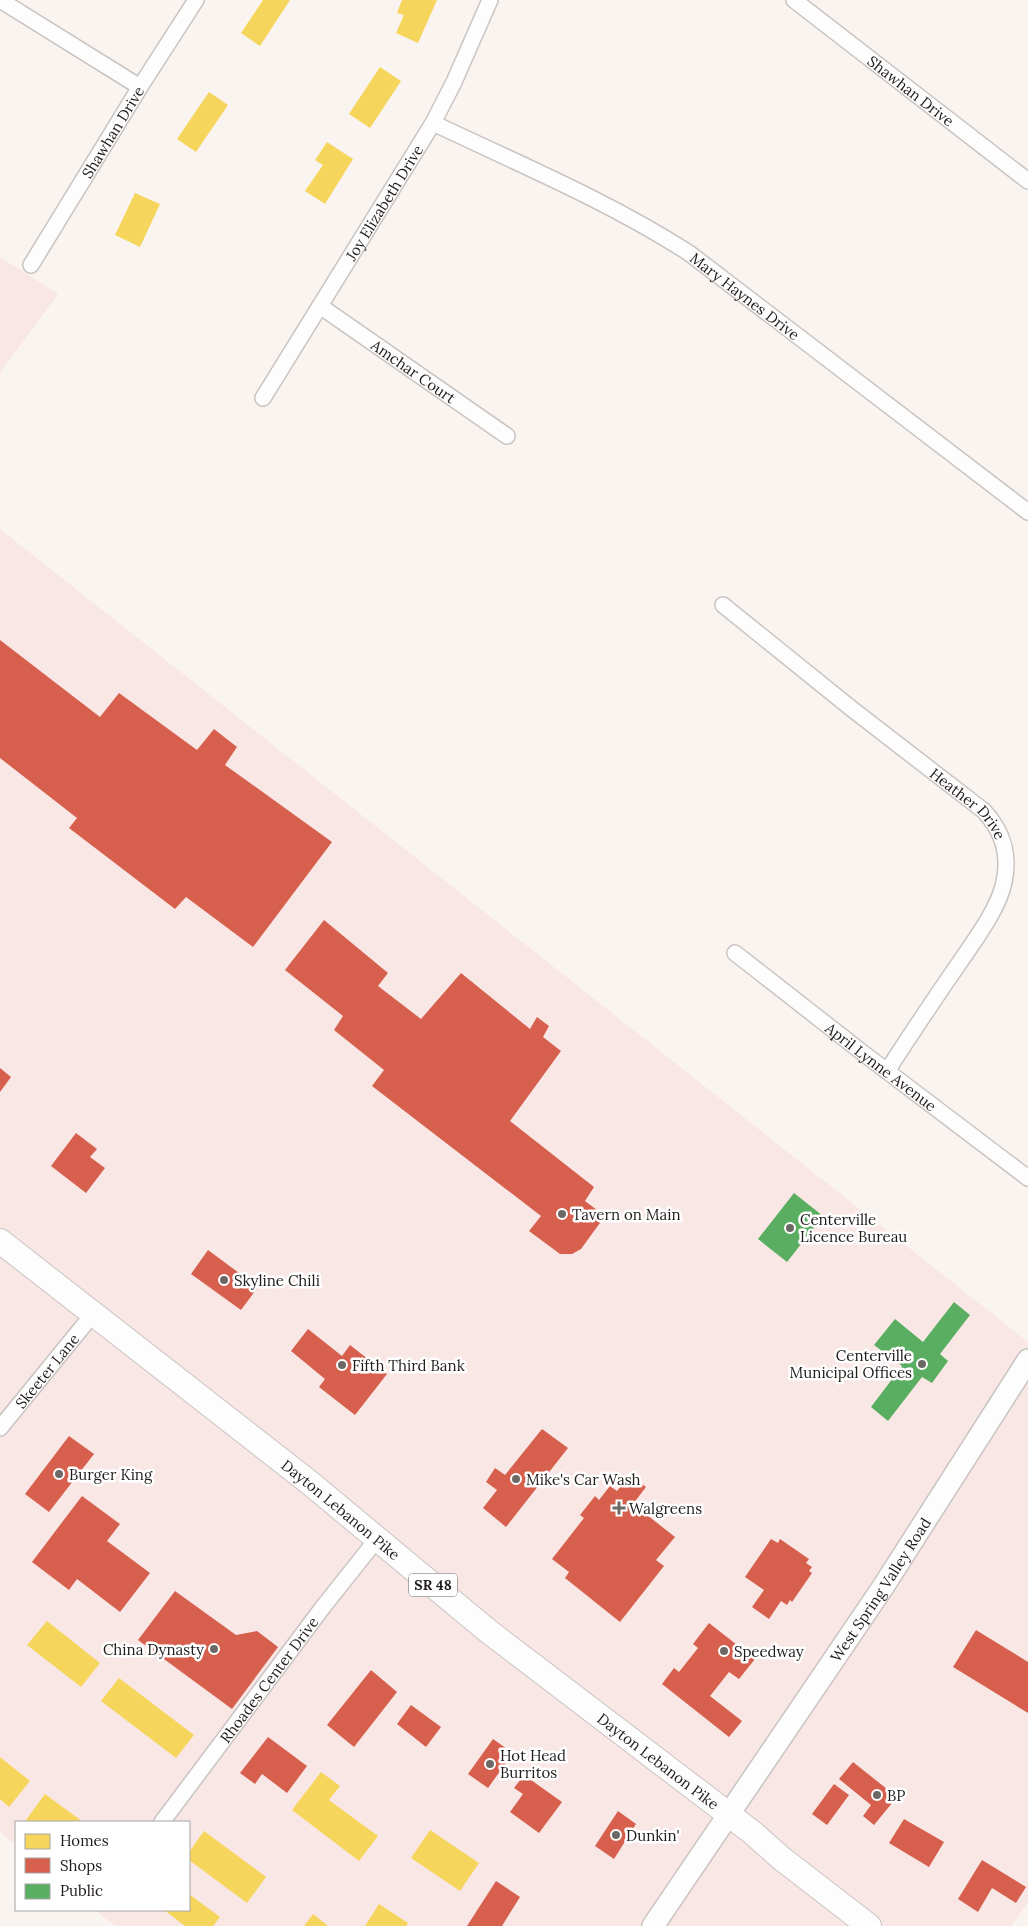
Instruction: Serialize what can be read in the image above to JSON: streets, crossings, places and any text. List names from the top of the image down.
{
  "streets": {
    "main road": ["Dayton Lebanon Pike", "SR 48"],
    "street": [
      "Shawhan Drive",
      "Joy Elizabeth Drive",
      "Mary Haynes Drive",
      "Amchar Court",
      "Heather Drive",
      "April Lynne Avenue",
      "Skeeter Lane",
      "West Spring Valley Road",
      "Rhoades Center Drive"
    ]
  },
  "crossings": [
    ["Joy Elizabeth Drive", "Mary Haynes Drive"],
    ["Joy Elizabeth Drive", "Amchar Court"],
    ["Heather Drive", "April Lynne Avenue"],
    ["Skeeter Lane", "Dayton Lebanon Pike"],
    ["Dayton Lebanon Pike", "West Spring Valley Road"],
    ["Dayton Lebanon Pike", "Rhoades Center Drive"]
  ],
  "places": {
    "other": [
      "Tavern on Main",
      "Centerville Licence Bureau",
      "Skyline Chili",
      "Centerville Municipal Offices",
      "Fifth Third Bank",
      "Burger King",
      "Mike's Car Wash",
      "China Dynasty",
      "Speedway",
      "Hot Head Burritos",
      "BP",
      "Dunkin'"
    ],
    "health": ["Walgreens"]
  },
  "legend": ["Homes", "Shops", "Public"]
}
